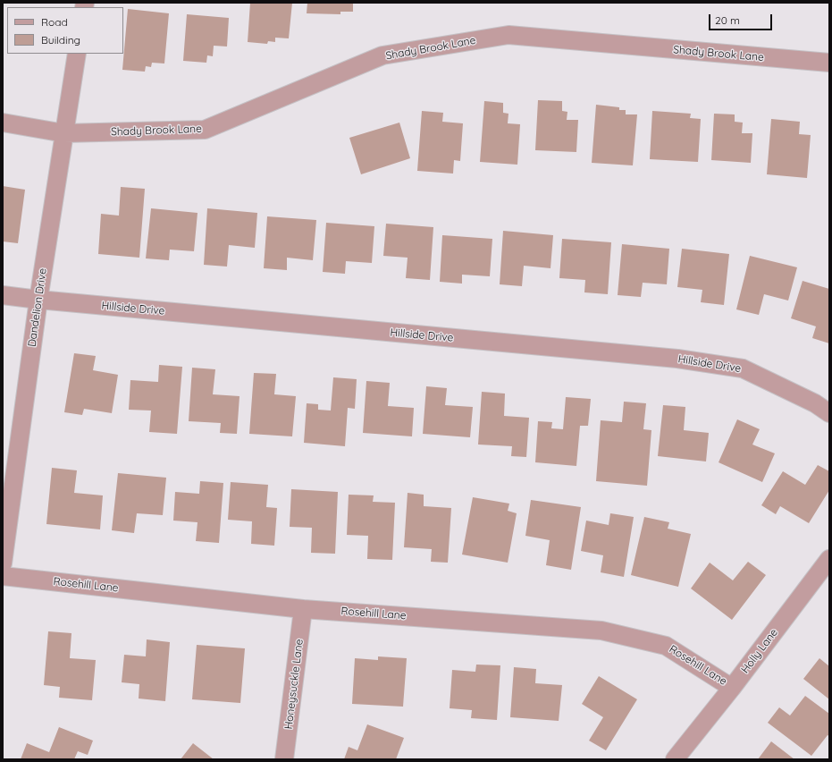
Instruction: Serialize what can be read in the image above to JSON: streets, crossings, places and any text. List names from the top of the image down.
{
  "streets": {
    "street": [
      "Shady Brook Lane",
      "Dandelion Drive",
      "Hillside Drive",
      "Rosehill Lane",
      "Holly Lane",
      "Honeysuckle Lane"
    ]
  },
  "crossings": [
    ["Shady Brook Lane", "Dandelion Drive"],
    ["Dandelion Drive", "Hillside Drive"],
    ["Rosehill Lane", "Holly Lane"],
    ["Rosehill Lane", "Honeysuckle Lane"]
  ],
  "legend": ["Road", "Building"],
  "scale_bar": "20 m"
}
